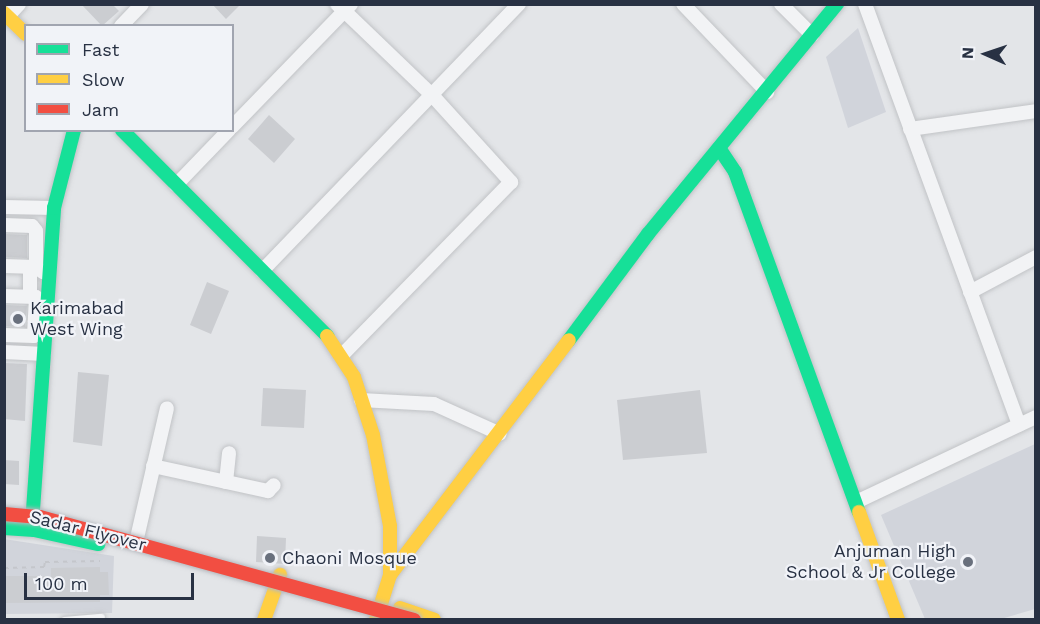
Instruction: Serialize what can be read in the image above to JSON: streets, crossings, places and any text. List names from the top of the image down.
{
  "streets": {
    "main road": ["Sadar Flyover"]
  },
  "places": ["Karimabad West Wing", "Chaoni Mosque", "Anjuman High School & Jr College"],
  "legend": ["Fast", "Slow", "Jam"],
  "scale_bar": "100 m",
  "north": "left"
}
